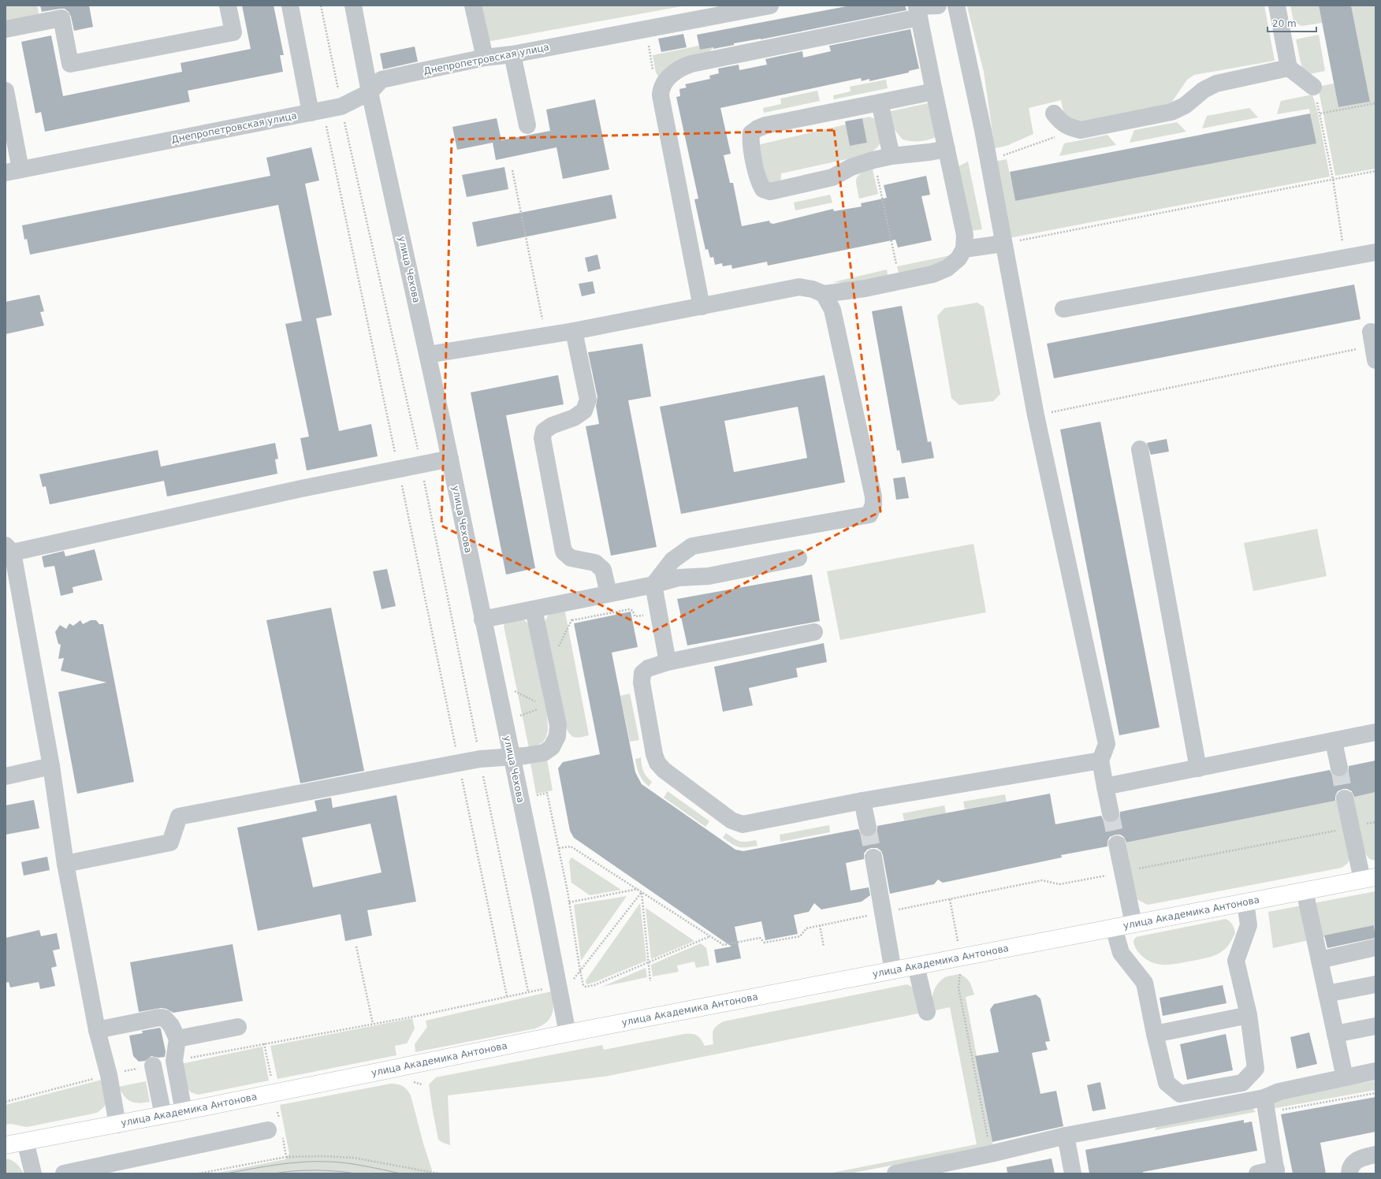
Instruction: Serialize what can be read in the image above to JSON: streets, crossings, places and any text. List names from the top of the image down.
{
  "streets": {
    "main road": ["улица Академика Антонова"],
    "street": ["Днепропетровская улица", "улица Чехова"]
  },
  "crossings": [
    ["Днепропетровская улица", "улица Чехова"],
    ["улица Чехова", "улица Академика Антонова"]
  ],
  "scale_bar": "20 m"
}
